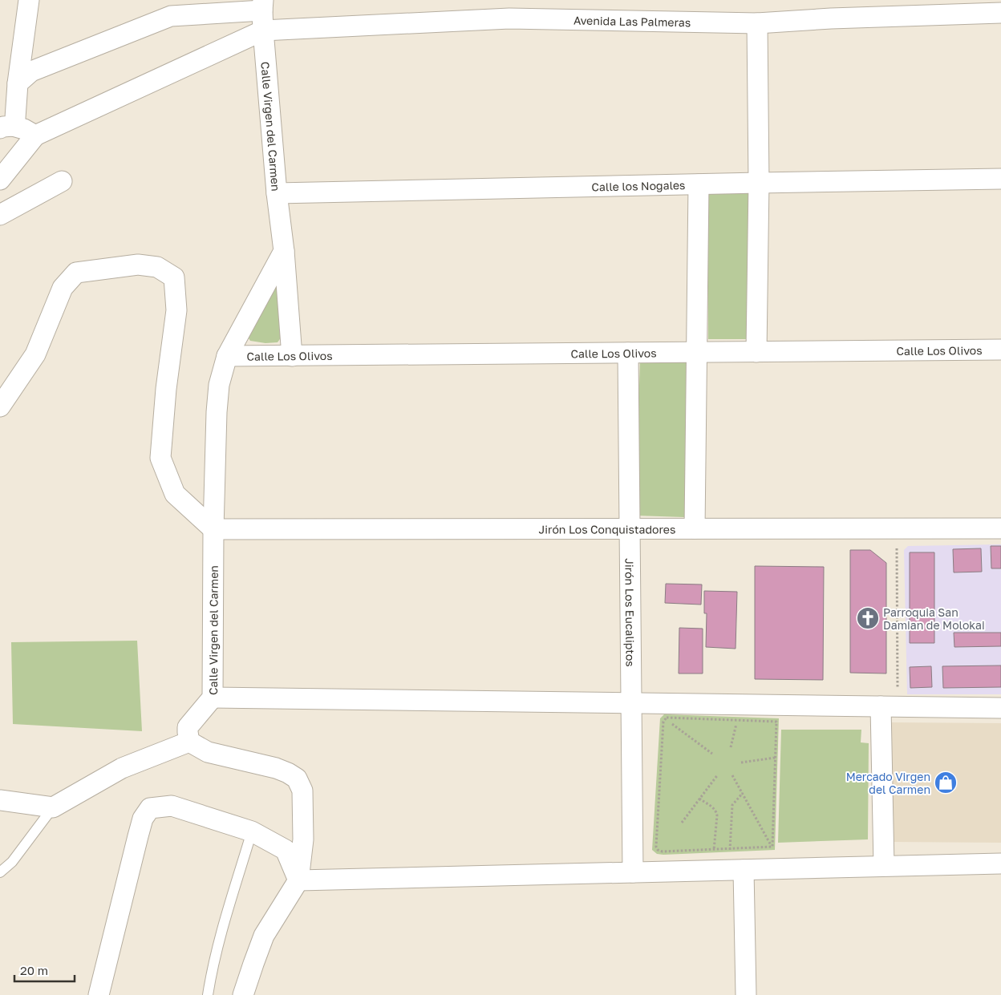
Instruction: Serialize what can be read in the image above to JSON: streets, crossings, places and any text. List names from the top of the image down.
{
  "streets": {
    "street": [
      "Avenida Las Palmeras",
      "Calle Virgen del Carmen",
      "Calle los Nogales",
      "Calle Los Olivos",
      "Jirón Los Conquistadores",
      "Jirón Los Eucaliptos"
    ]
  },
  "crossings": [
    ["Avenida Las Palmeras", "Calle Virgen del Carmen"],
    ["Calle Virgen del Carmen", "Calle los Nogales"],
    ["Calle Virgen del Carmen", "Calle Los Olivos"],
    ["Calle Virgen del Carmen", "Jirón Los Conquistadores"],
    ["Calle Los Olivos", "Jirón Los Eucaliptos"],
    ["Jirón Los Conquistadores", "Jirón Los Eucaliptos"]
  ],
  "places": {
    "church": ["Parroquia San Damian de Molokai"],
    "shop": ["Mercado Virgen del Carmen"]
  },
  "scale_bar": "20 m"
}
